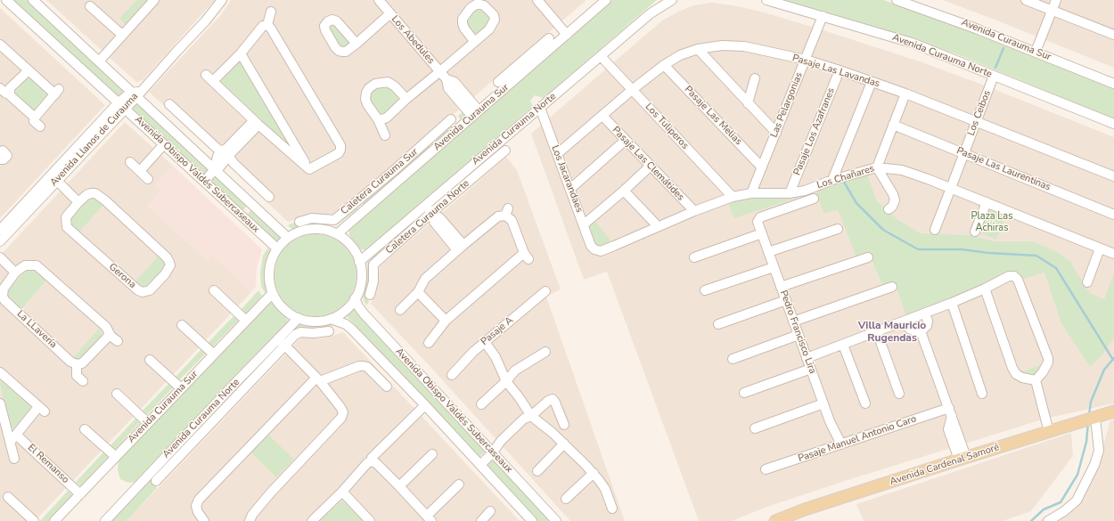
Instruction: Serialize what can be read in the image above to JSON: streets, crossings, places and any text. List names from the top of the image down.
{
  "streets": {
    "main road": ["Avenida Cardenal Samoré"],
    "street": [
      "Los Abedules",
      "Avenida Curauma Sur",
      "Avenida Curauma Norte",
      "Pasaje Las Lavandas",
      "Las Pelargonias",
      "Los Ceibos",
      "Pasaje Las Melias",
      "Los Tuliperos",
      "Pasaje Los Azafranes",
      "Avenida Llanos de Curauma",
      "Pasaje Las Clemátides",
      "Pasaje Las Laurentinas",
      "Avenida Obispo Valdés Subercaseaux",
      "Los Chañares",
      "Los Jacarandaes",
      "Caletera Curauma Sur",
      "Caletera Curauma Norte",
      "Gerona",
      "La LLavería",
      "Pasaje A",
      "Pedro Francisco Lira",
      "Pasaje Manuel Antonio Caro",
      "El Remanso"
    ]
  },
  "crossings": [
    ["Los Abedules", "Avenida Curauma Sur"],
    ["Avenida Curauma Sur", "Avenida Curauma Norte"],
    ["Avenida Curauma Sur", "Avenida Obispo Valdés Subercaseaux"],
    ["Avenida Curauma Sur", "El Remanso"],
    ["Avenida Curauma Norte", "Las Pelargonias"],
    ["Avenida Curauma Norte", "Los Ceibos"],
    ["Avenida Curauma Norte", "Los Tuliperos"],
    ["Avenida Curauma Norte", "Avenida Obispo Valdés Subercaseaux"],
    ["Avenida Curauma Norte", "Los Jacarandaes"],
    ["Avenida Curauma Norte", "Caletera Curauma Norte"],
    ["Pasaje Las Lavandas", "Las Pelargonias"],
    ["Pasaje Las Lavandas", "Los Ceibos"],
    ["Pasaje Las Lavandas", "Pasaje Las Melias"],
    ["Pasaje Las Lavandas", "Los Tuliperos"],
    ["Pasaje Las Lavandas", "Pasaje Los Azafranes"],
    ["Pasaje Las Lavandas", "Pasaje Las Clemátides"],
    ["Pasaje Las Lavandas", "Los Jacarandaes"],
    ["Las Pelargonias", "Pasaje Las Melias"],
    ["Las Pelargonias", "Los Chañares"],
    ["Los Ceibos", "Pasaje Las Laurentinas"],
    ["Los Ceibos", "Los Chañares"],
    ["Los Tuliperos", "Los Chañares"],
    ["Pasaje Los Azafranes", "Los Chañares"],
    ["Avenida Llanos de Curauma", "Avenida Obispo Valdés Subercaseaux"],
    ["Pasaje Las Clemátides", "Los Chañares"],
    ["Los Chañares", "Los Jacarandaes"],
    ["Pedro Francisco Lira", "Pasaje Manuel Antonio Caro"]
  ],
  "districts": ["Villa Mauricio Rugendas"],
  "parks": ["Plaza Las Achiras"]
}
